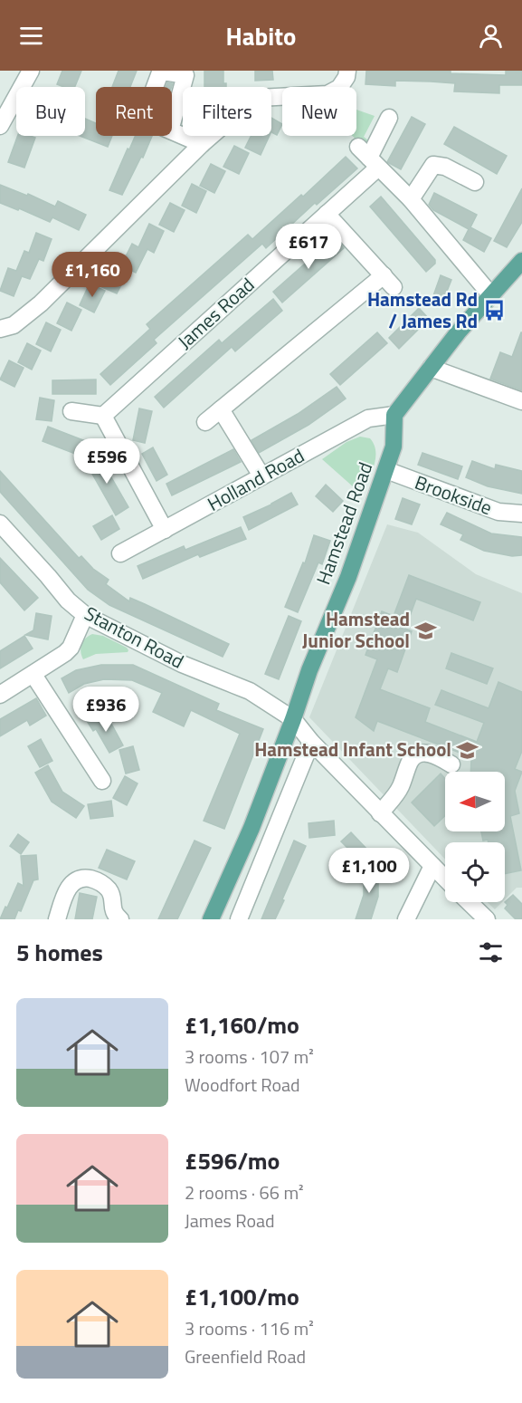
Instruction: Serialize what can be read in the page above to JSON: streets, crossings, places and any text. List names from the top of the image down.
{
  "streets": {
    "main road": ["Hamstead Road"],
    "street": [
      "James Road",
      "Holland Road",
      "Brookside",
      "Stanton Road"
    ]
  },
  "crossings": [
    ["Holland Road", "Hamstead Road"],
    ["Brookside", "Hamstead Road"],
    ["Hamstead Road", "Stanton Road"]
  ],
  "places": {
    "bus stop": ["Hamstead Rd / James Rd"],
    "school or university": ["Hamstead Junior School", "Hamstead Infant School"]
  },
  "north": "left",
  "page": {
    "header": "Habito",
    "chip": [
      "Buy",
      "Rent",
      "Filters",
      "New"
    ],
    "price": [
      "£617",
      "£1,160",
      "£596",
      "£936",
      "£1,100"
    ],
    "heading": "5 homes",
    "list": [
      {
        "name": "£1,160/mo",
        "note": "3 rooms · 107 m² · Woodfort Road"
      },
      {
        "name": "£596/mo",
        "note": "2 rooms · 66 m² · James Road"
      },
      {
        "name": "£1,100/mo",
        "note": "3 rooms · 116 m² · Greenfield Road"
      }
    ]
  }
}
